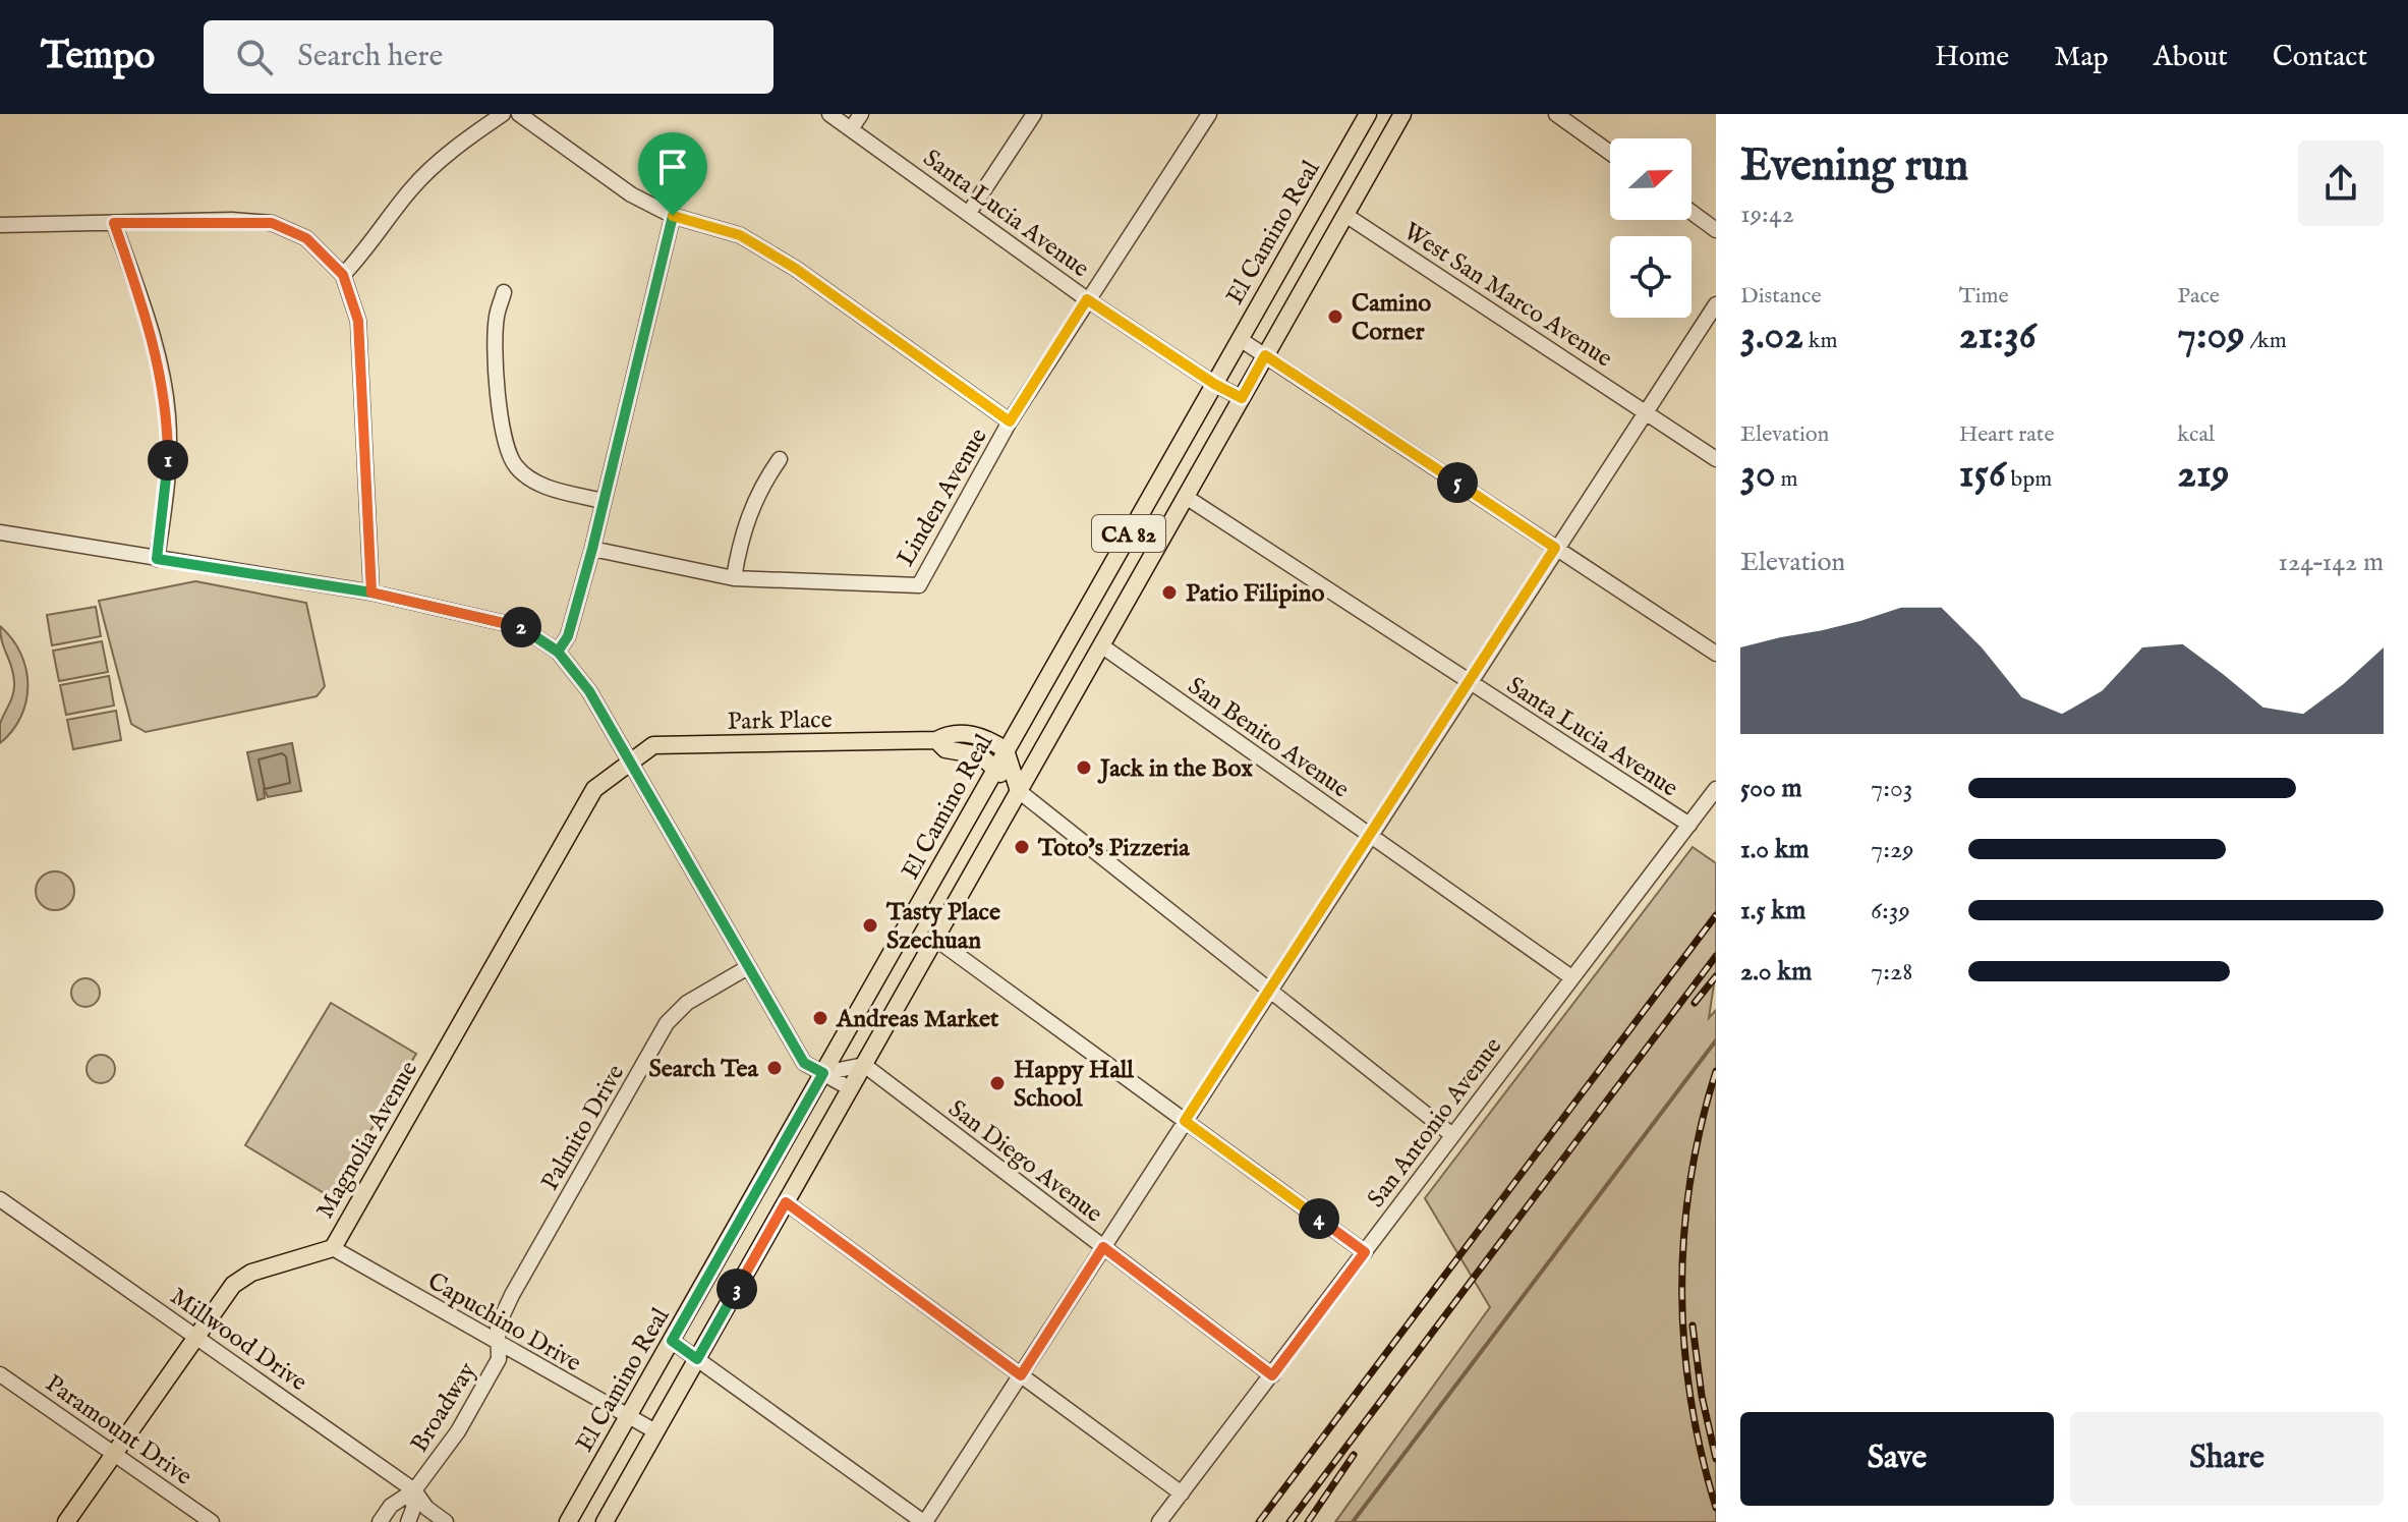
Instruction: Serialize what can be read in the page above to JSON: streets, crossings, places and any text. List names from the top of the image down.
{
  "streets": {
    "main road": [
      "El Camino Real",
      "CA 82",
      "Park Place",
      "Magnolia Avenue"
    ],
    "street": [
      "Santa Lucia Avenue",
      "West San Marco Avenue",
      "Linden Avenue",
      "San Benito Avenue",
      "San Antonio Avenue",
      "Palmito Drive",
      "San Diego Avenue",
      "Capuchino Drive",
      "Millwood Drive",
      "Broadway",
      "Paramount Drive"
    ]
  },
  "crossings": [
    ["Santa Lucia Avenue", "El Camino Real"],
    ["Santa Lucia Avenue", "Linden Avenue"],
    ["Santa Lucia Avenue", "CA 82"],
    ["Santa Lucia Avenue", "San Antonio Avenue"],
    ["El Camino Real", "Park Place"],
    ["El Camino Real", "Capuchino Drive"],
    ["West San Marco Avenue", "CA 82"],
    ["CA 82", "Park Place"],
    ["CA 82", "San Benito Avenue"],
    ["CA 82", "San Diego Avenue"],
    ["CA 82", "Capuchino Drive"],
    ["Park Place", "Magnolia Avenue"],
    ["San Benito Avenue", "San Antonio Avenue"],
    ["San Antonio Avenue", "San Diego Avenue"],
    ["Palmito Drive", "Capuchino Drive"],
    ["Palmito Drive", "Broadway"],
    ["Magnolia Avenue", "Capuchino Drive"],
    ["Magnolia Avenue", "Millwood Drive"],
    ["Magnolia Avenue", "Paramount Drive"],
    ["Capuchino Drive", "Broadway"],
    ["Millwood Drive", "Broadway"]
  ],
  "places": [
    "Camino Corner",
    "Patio Filipino",
    "Jack in the Box",
    "Toto's Pizzeria",
    "Tasty Place Szechuan",
    "Andreas Market",
    "Search Tea",
    "Happy Hall School"
  ],
  "north": "right",
  "page": {
    "header": "Tempo",
    "search": "Search here",
    "nav": [
      "Home",
      "Map",
      "About",
      "Contact"
    ],
    "heading": ["Evening run", "19:42"],
    "stats": [
      ["Distance", "3.02 km"],
      ["Time", "21:36"],
      ["Pace", "7:09 /km"],
      ["Elevation", "30 m"],
      ["Heart rate", "156 bpm"],
      ["kcal", "219"]
    ],
    "pins": [
      "1",
      "5",
      "2",
      "4",
      "3"
    ],
    "chart": ["Elevation", "124–142 m"],
    "list": [
      {
        "name": "500 m",
        "note": "7:03"
      },
      {
        "name": "1.0 km",
        "note": "7:29"
      },
      {
        "name": "1.5 km",
        "note": "6:39"
      },
      {
        "name": "2.0 km",
        "note": "7:28"
      }
    ],
    "buttons": ["Save", "Share"]
  }
}
